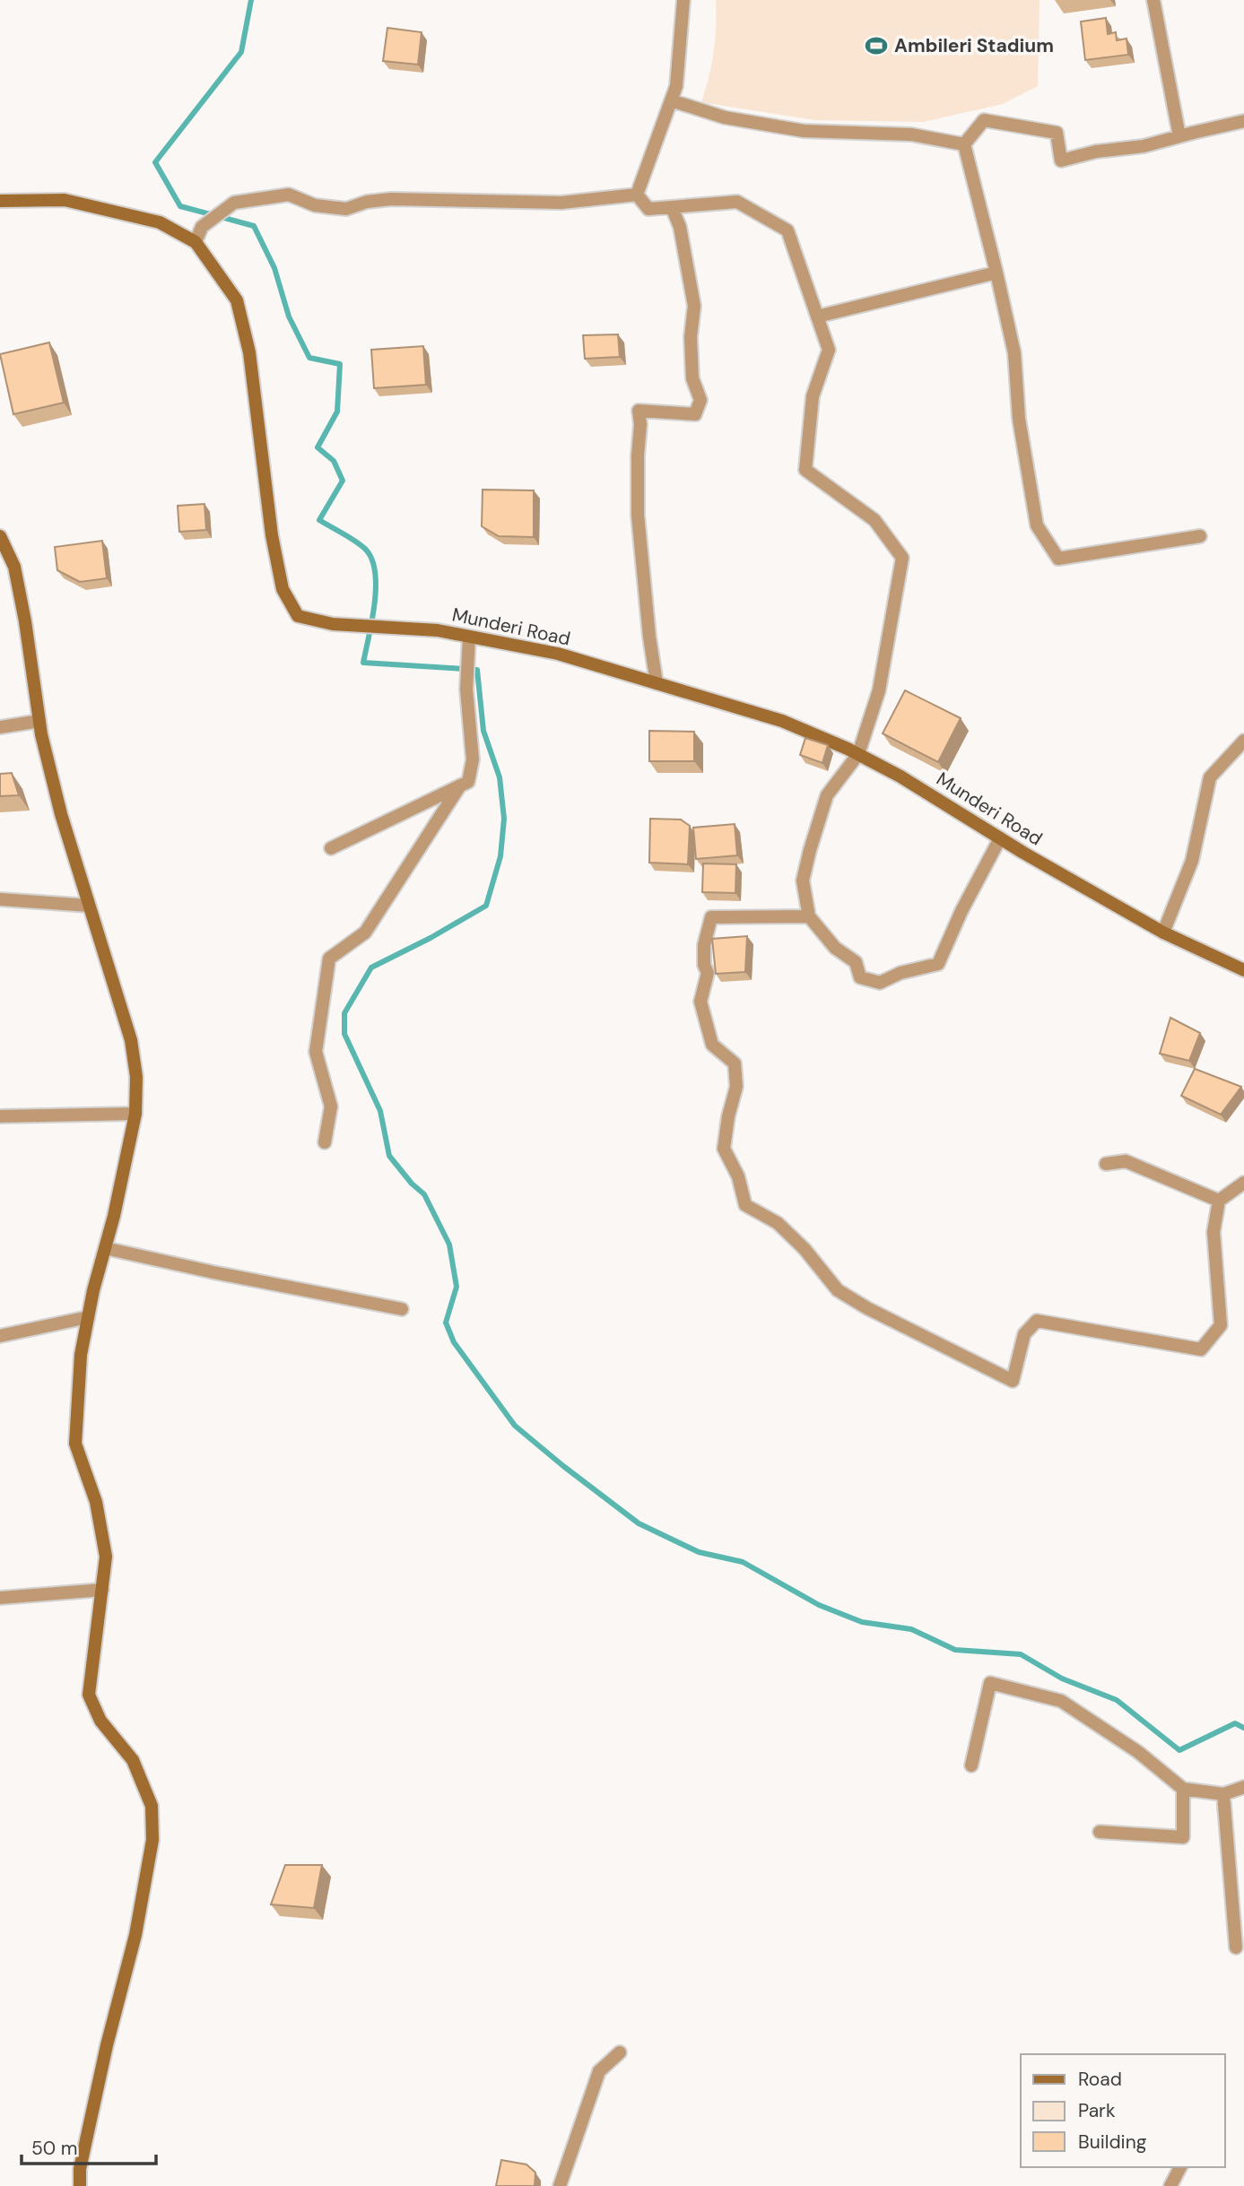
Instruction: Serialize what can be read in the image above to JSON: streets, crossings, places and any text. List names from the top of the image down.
{
  "streets": {
    "main road": ["Munderi Road"]
  },
  "places": {
    "sports": ["Ambileri Stadium"]
  },
  "legend": ["Road", "Park", "Building"],
  "scale_bar": "50 m"
}
